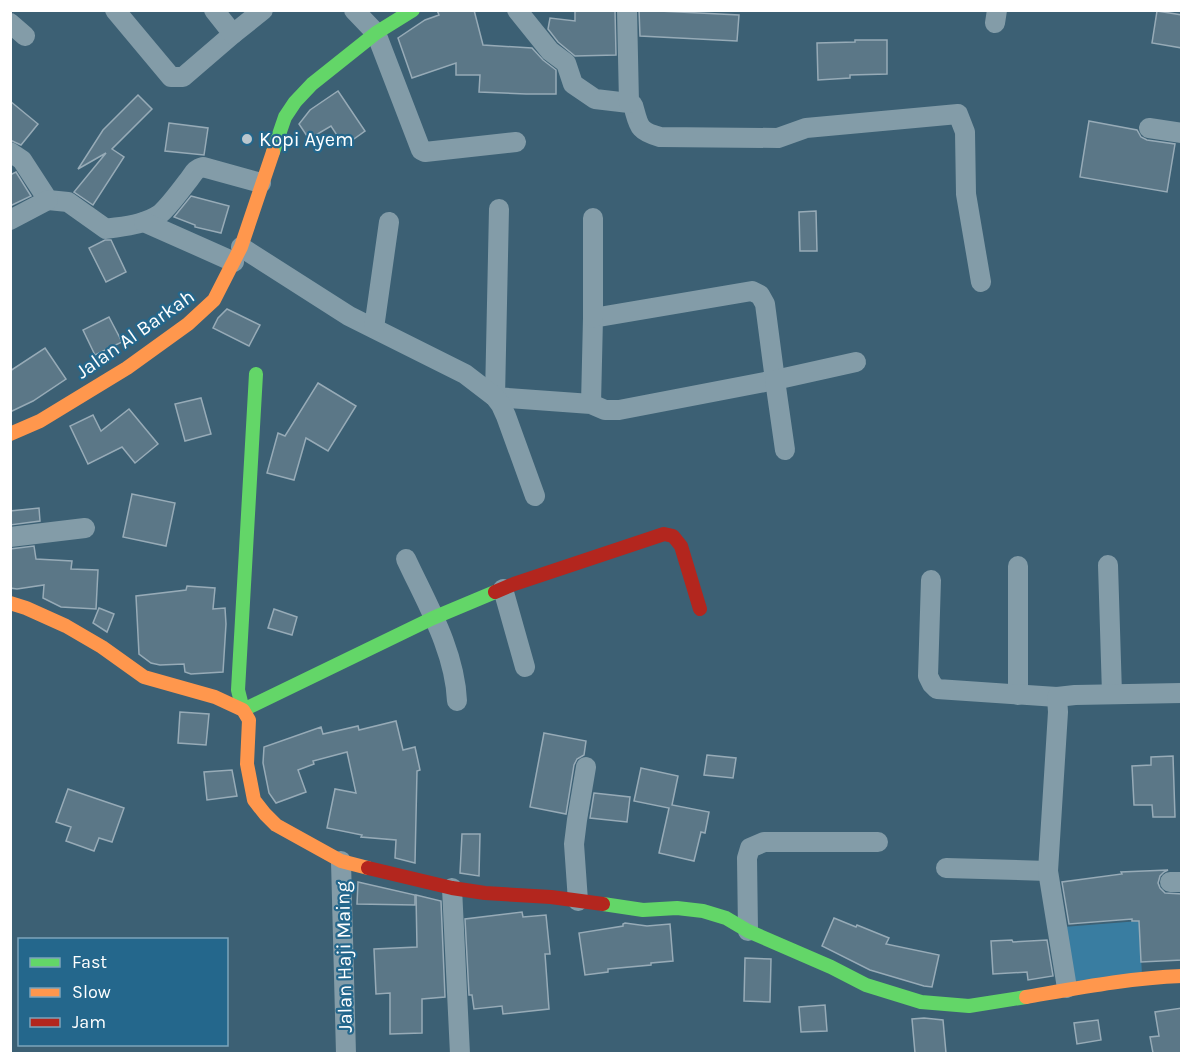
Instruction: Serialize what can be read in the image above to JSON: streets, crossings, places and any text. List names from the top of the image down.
{
  "streets": {
    "street": ["Jalan Al Barkah", "Jalan Haji Maing"]
  },
  "places": ["Kopi Ayem"],
  "legend": ["Fast", "Slow", "Jam"]
}
